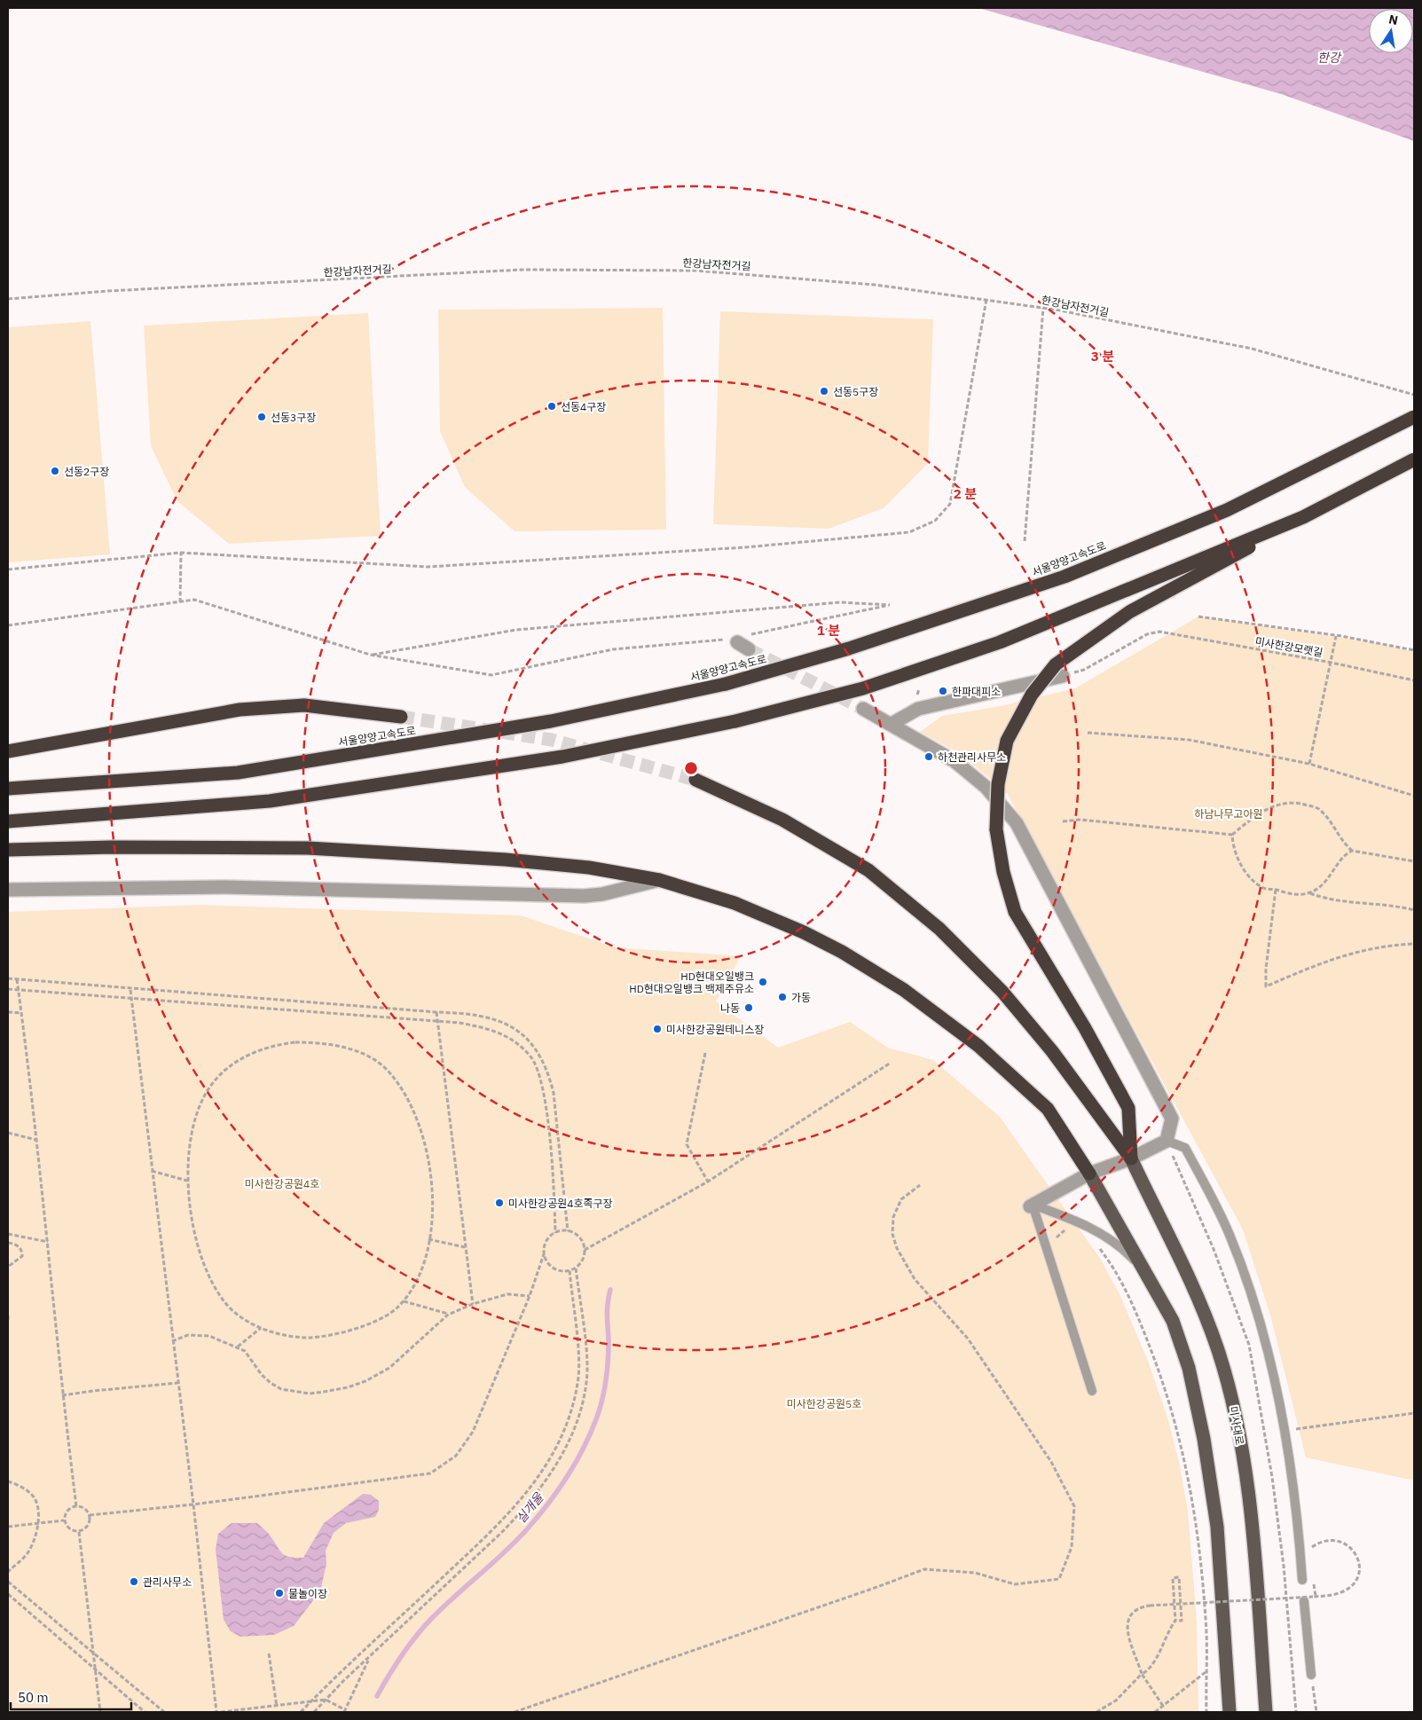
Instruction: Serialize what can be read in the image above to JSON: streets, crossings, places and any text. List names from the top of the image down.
{
  "streets": {
    "highway": ["서울양양고속도로"],
    "main road": ["미사대로"],
    "path": ["한강남자전거길", "미사한강모랫길"]
  },
  "water": ["한강", "실개울"],
  "parks": ["하남나무고아원", "미사한강공원4호", "미사한강공원5호"],
  "places": [
    "선동5구장",
    "선동4구장",
    "선동3구장",
    "선동2구장",
    "한파대피소",
    "하천관리사무소",
    "HD현대오일뱅크 HD현대오일뱅크 백제주유소",
    "가동",
    "나동",
    "미사한강공원테니스장",
    "미사한강공원4호족구장",
    "관리사무소",
    "물놀이장"
  ],
  "scale_bar": "50 m",
  "north": "top",
  "rings": ["3 분", "2 분", "1 분"]
}
